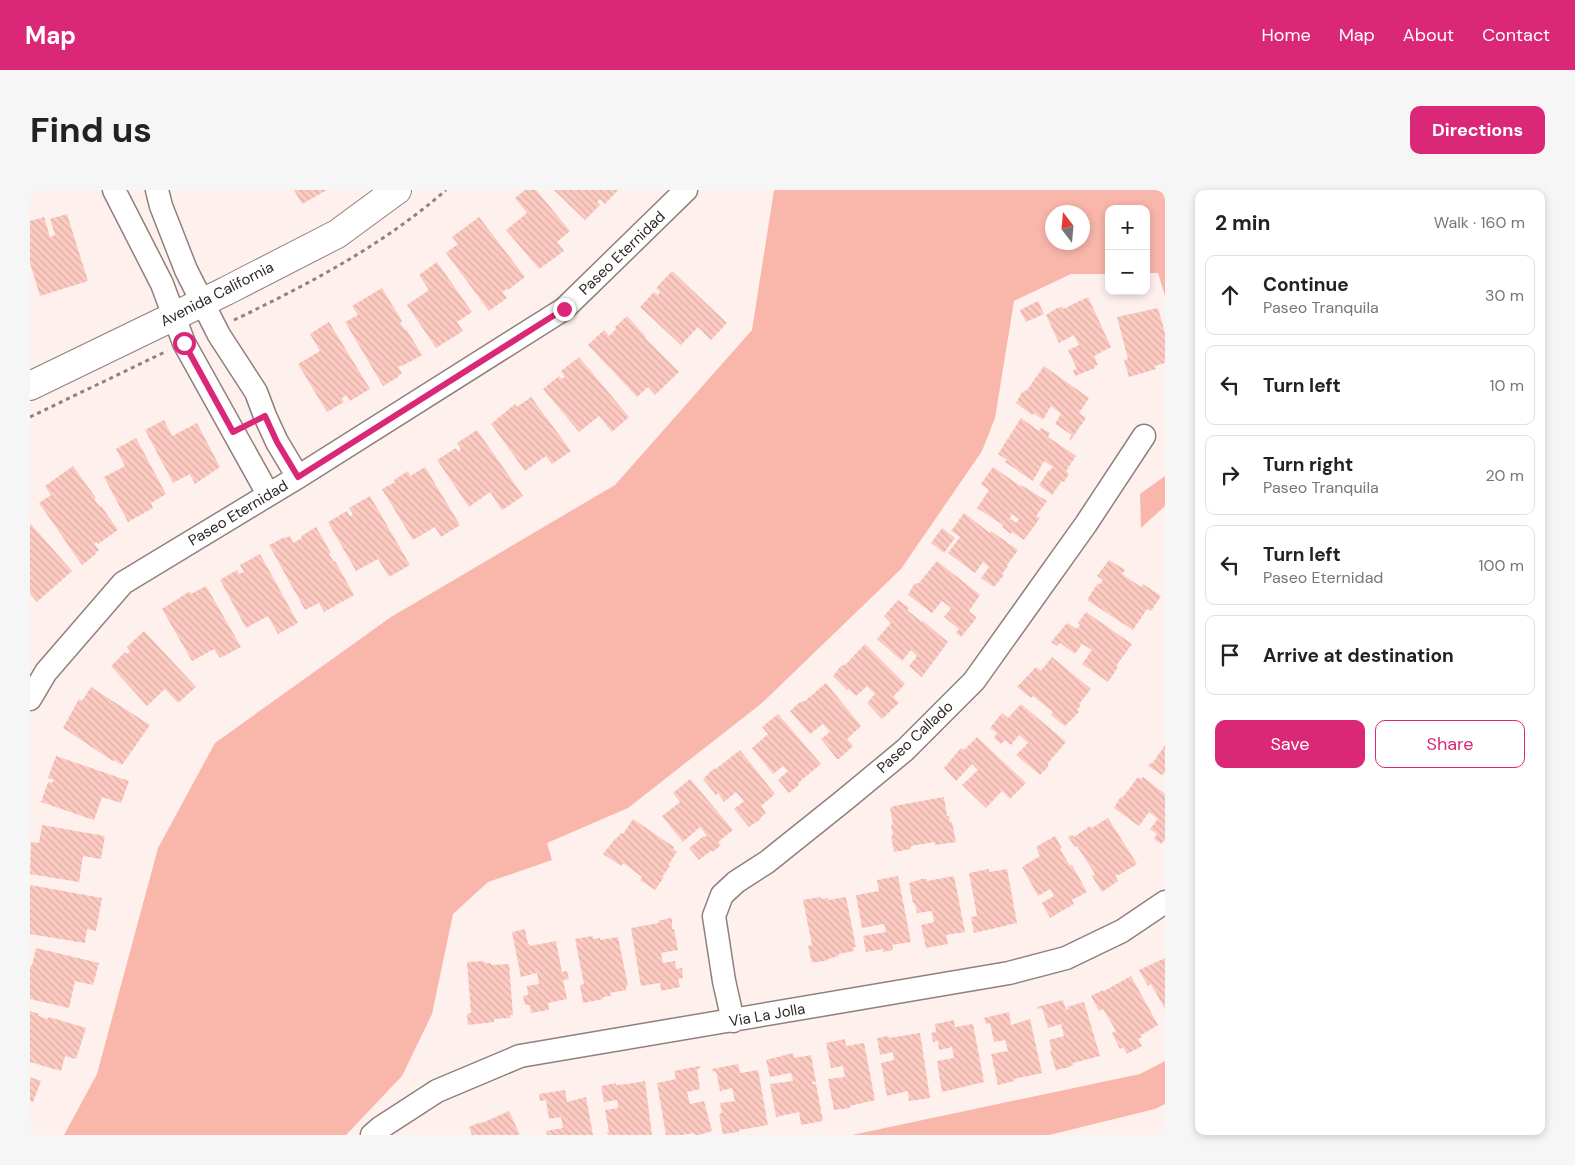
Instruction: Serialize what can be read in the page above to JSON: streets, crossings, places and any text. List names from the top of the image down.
{
  "streets": {
    "street": [
      "Paseo Eternidad",
      "Avenida California",
      "Paseo Callado",
      "Via La Jolla"
    ]
  },
  "crossings": [
    ["Paseo Callado", "Via La Jolla"]
  ],
  "north": "top",
  "page": {
    "header": "Map",
    "nav": [
      "Home",
      "Map",
      "About",
      "Contact"
    ],
    "buttons": [
      "Directions",
      ["Save", "Share"]
    ],
    "title": "Find us",
    "heading": ["2 min", "Walk · 160 m"],
    "map_buttons": ["+", "−"],
    "list": [
      ["Continue", "Paseo Tranquila", "30 m"],
      ["Turn left", "10 m"],
      ["Turn right", "Paseo Tranquila", "20 m"],
      ["Turn left", "Paseo Eternidad", "100 m"],
      "Arrive at destination"
    ]
  }
}
